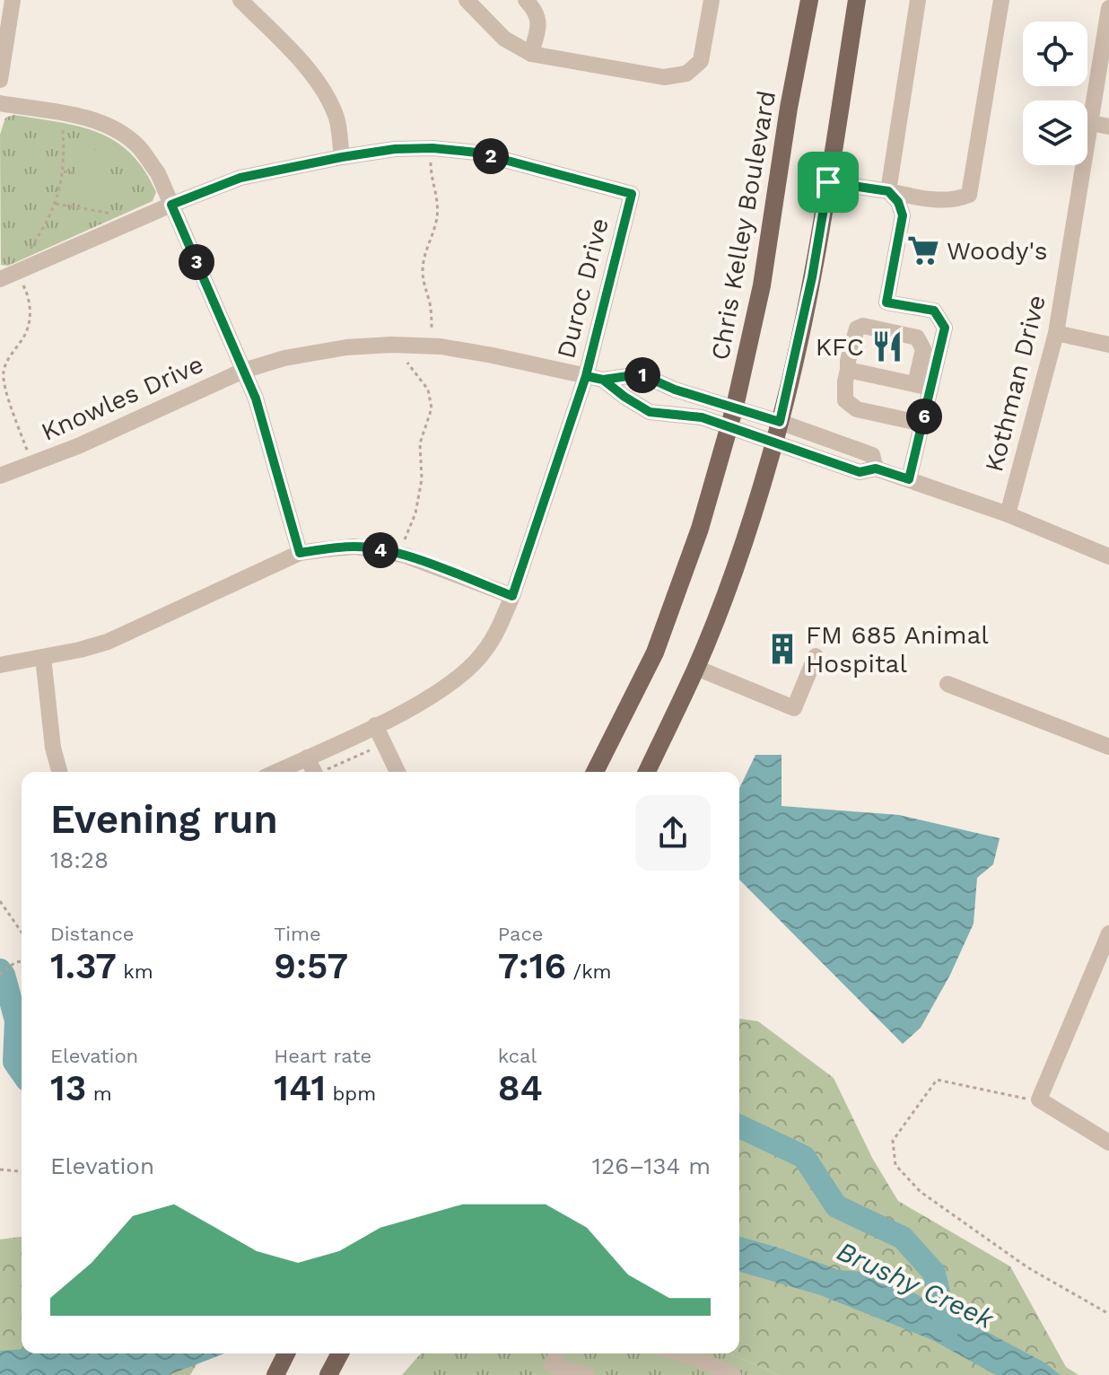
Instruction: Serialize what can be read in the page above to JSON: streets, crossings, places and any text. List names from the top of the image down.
{
  "streets": {
    "main road": ["Chris Kelley Boulevard"],
    "street": ["Duroc Drive", "Kothman Drive", "Knowles Drive"]
  },
  "crossings": [
    ["Chris Kelley Boulevard", "Knowles Drive"],
    ["Duroc Drive", "Knowles Drive"],
    ["Kothman Drive", "Knowles Drive"]
  ],
  "water": ["Brushy Creek"],
  "places": {
    "supermarket": ["Woody's"],
    "restaurant": ["KFC"],
    "building": ["FM 685 Animal Hospital"]
  },
  "page": {
    "pins": [
      "2",
      "3",
      "1",
      "6",
      "4"
    ],
    "heading": ["Evening run", "18:28"],
    "stats": [
      ["Distance", "1.37 km"],
      ["Time", "9:57"],
      ["Pace", "7:16 /km"],
      ["Elevation", "13 m"],
      ["Heart rate", "141 bpm"],
      ["kcal", "84"]
    ],
    "chart": ["Elevation", "126–134 m"]
  }
}
